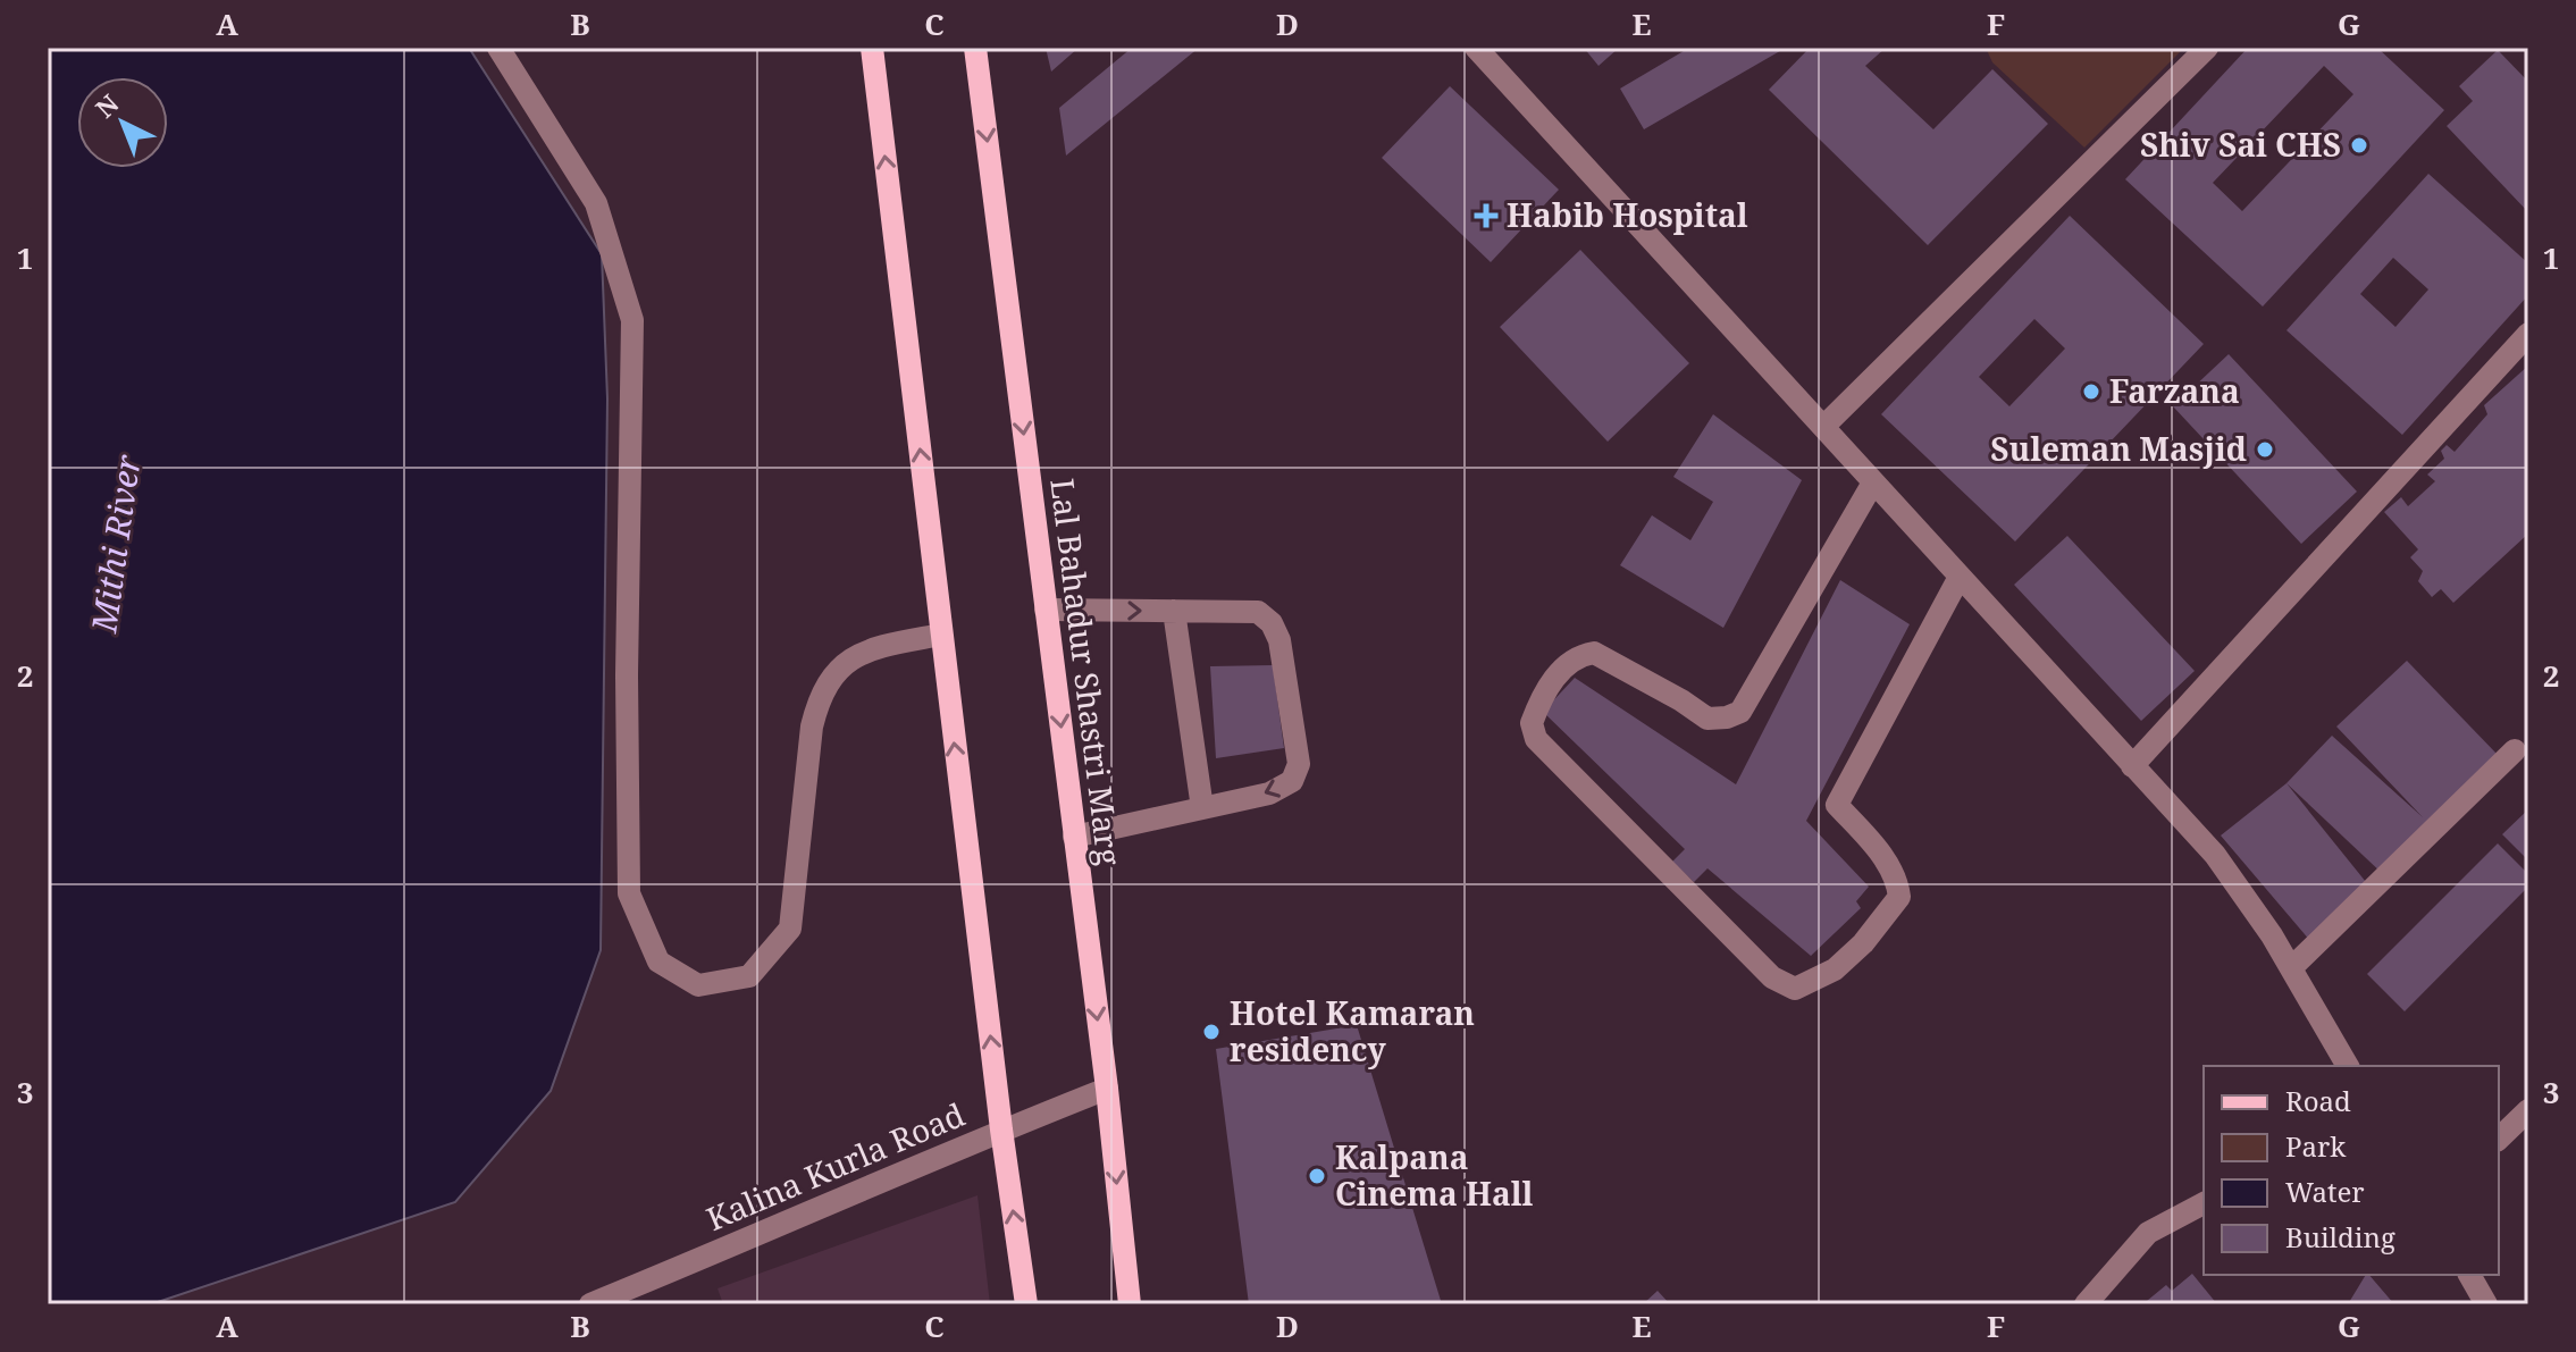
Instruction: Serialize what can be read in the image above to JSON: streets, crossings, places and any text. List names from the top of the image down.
{
  "streets": {
    "main road": ["Lal Bahadur Shastri Marg"],
    "street": ["Kalina Kurla Road"]
  },
  "crossings": [
    ["Lal Bahadur Shastri Marg", "Kalina Kurla Road"]
  ],
  "water": ["Mithi River"],
  "places": {
    "other": [
      "Shiv Sai CHS",
      "Farzana",
      "Suleman Masjid",
      "Hotel Kamaran residency",
      "Kalpana Cinema Hall"
    ],
    "health": ["Habib Hospital"]
  },
  "legend": [
    "Road",
    "Park",
    "Water",
    "Building"
  ],
  "north": "top left",
  "grid": {
    "columns": [
      "A",
      "B",
      "C",
      "D",
      "E",
      "F",
      "G"
    ],
    "rows": ["1", "2", "3"]
  }
}
